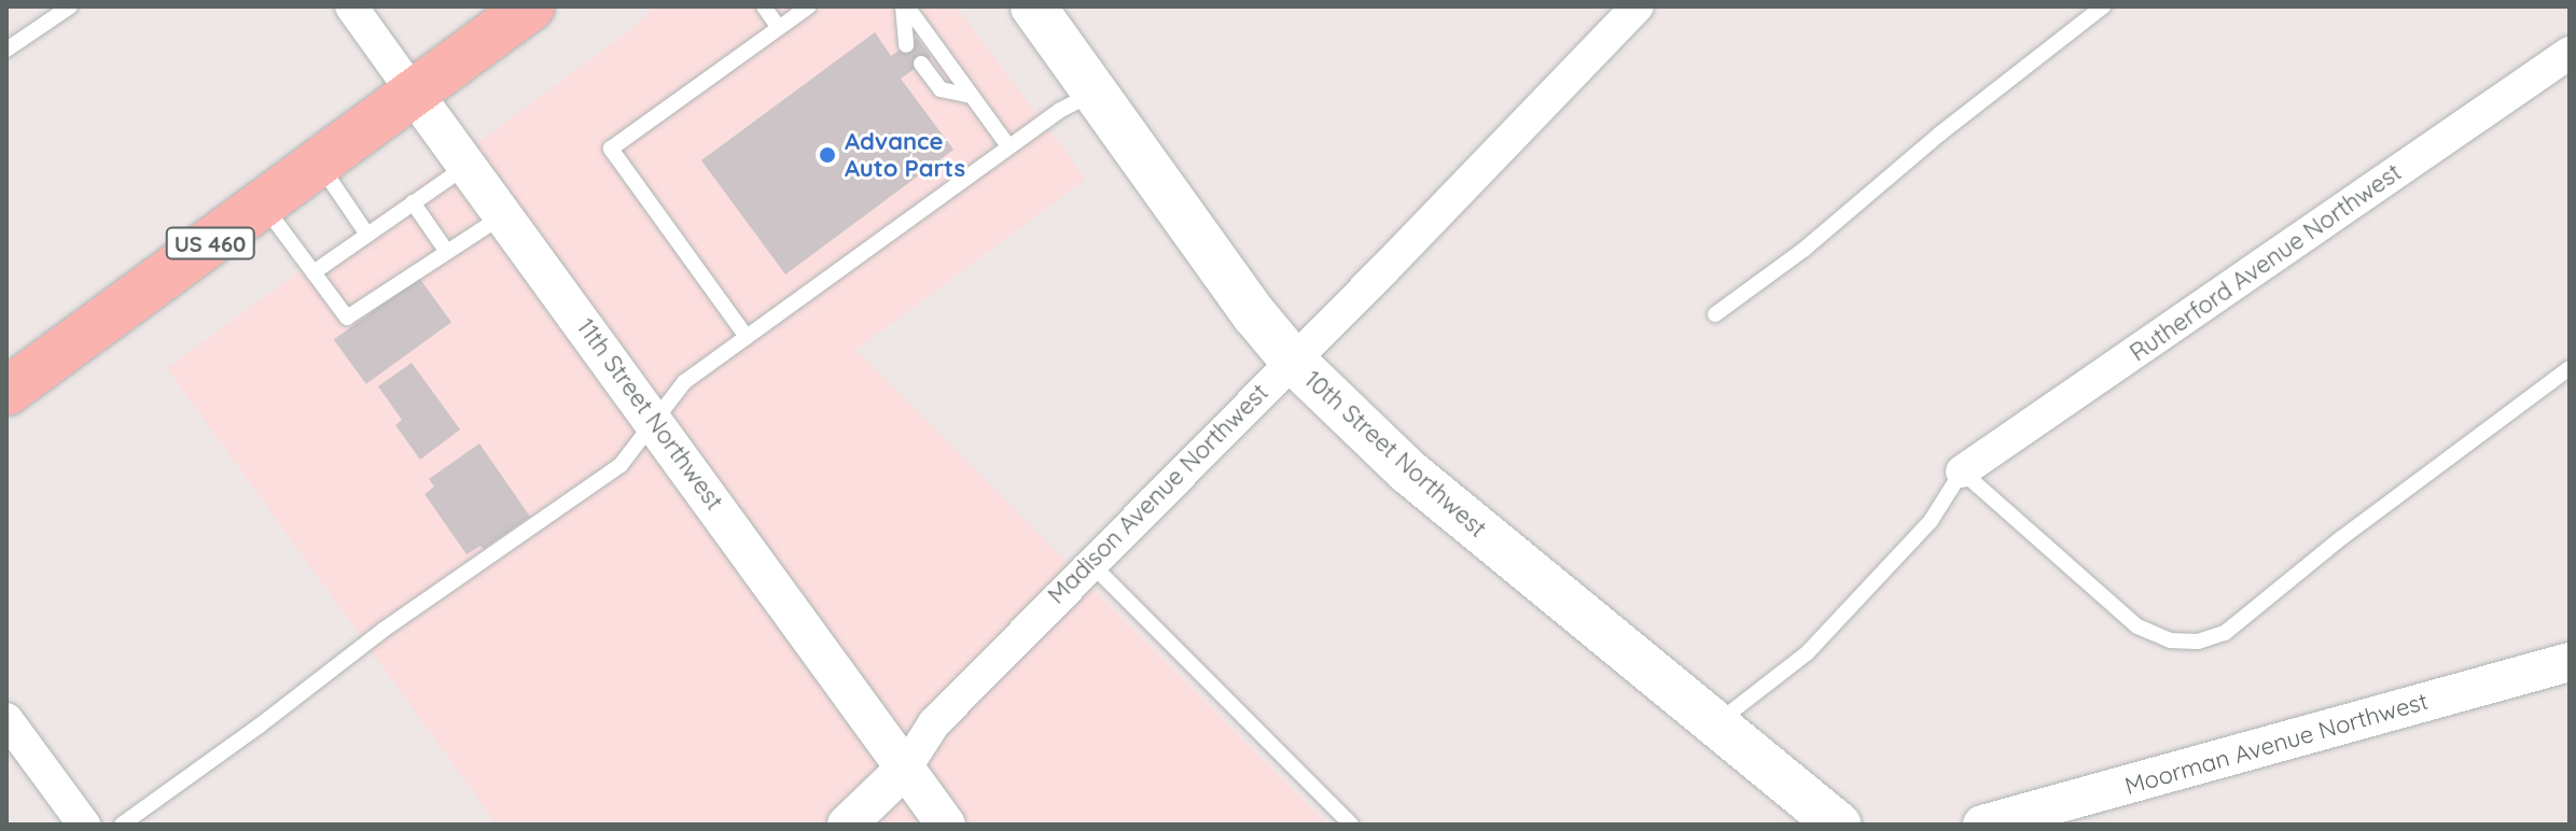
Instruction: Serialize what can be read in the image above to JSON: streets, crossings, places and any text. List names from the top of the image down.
{
  "streets": {
    "main road": ["US 460", "10th Street Northwest"],
    "street": [
      "Rutherford Avenue Northwest",
      "11th Street Northwest",
      "Madison Avenue Northwest",
      "Moorman Avenue Northwest"
    ]
  },
  "crossings": [
    ["US 460", "11th Street Northwest"],
    ["11th Street Northwest", "Madison Avenue Northwest"],
    ["10th Street Northwest", "Madison Avenue Northwest"]
  ],
  "places": ["Advance Auto Parts"]
}
